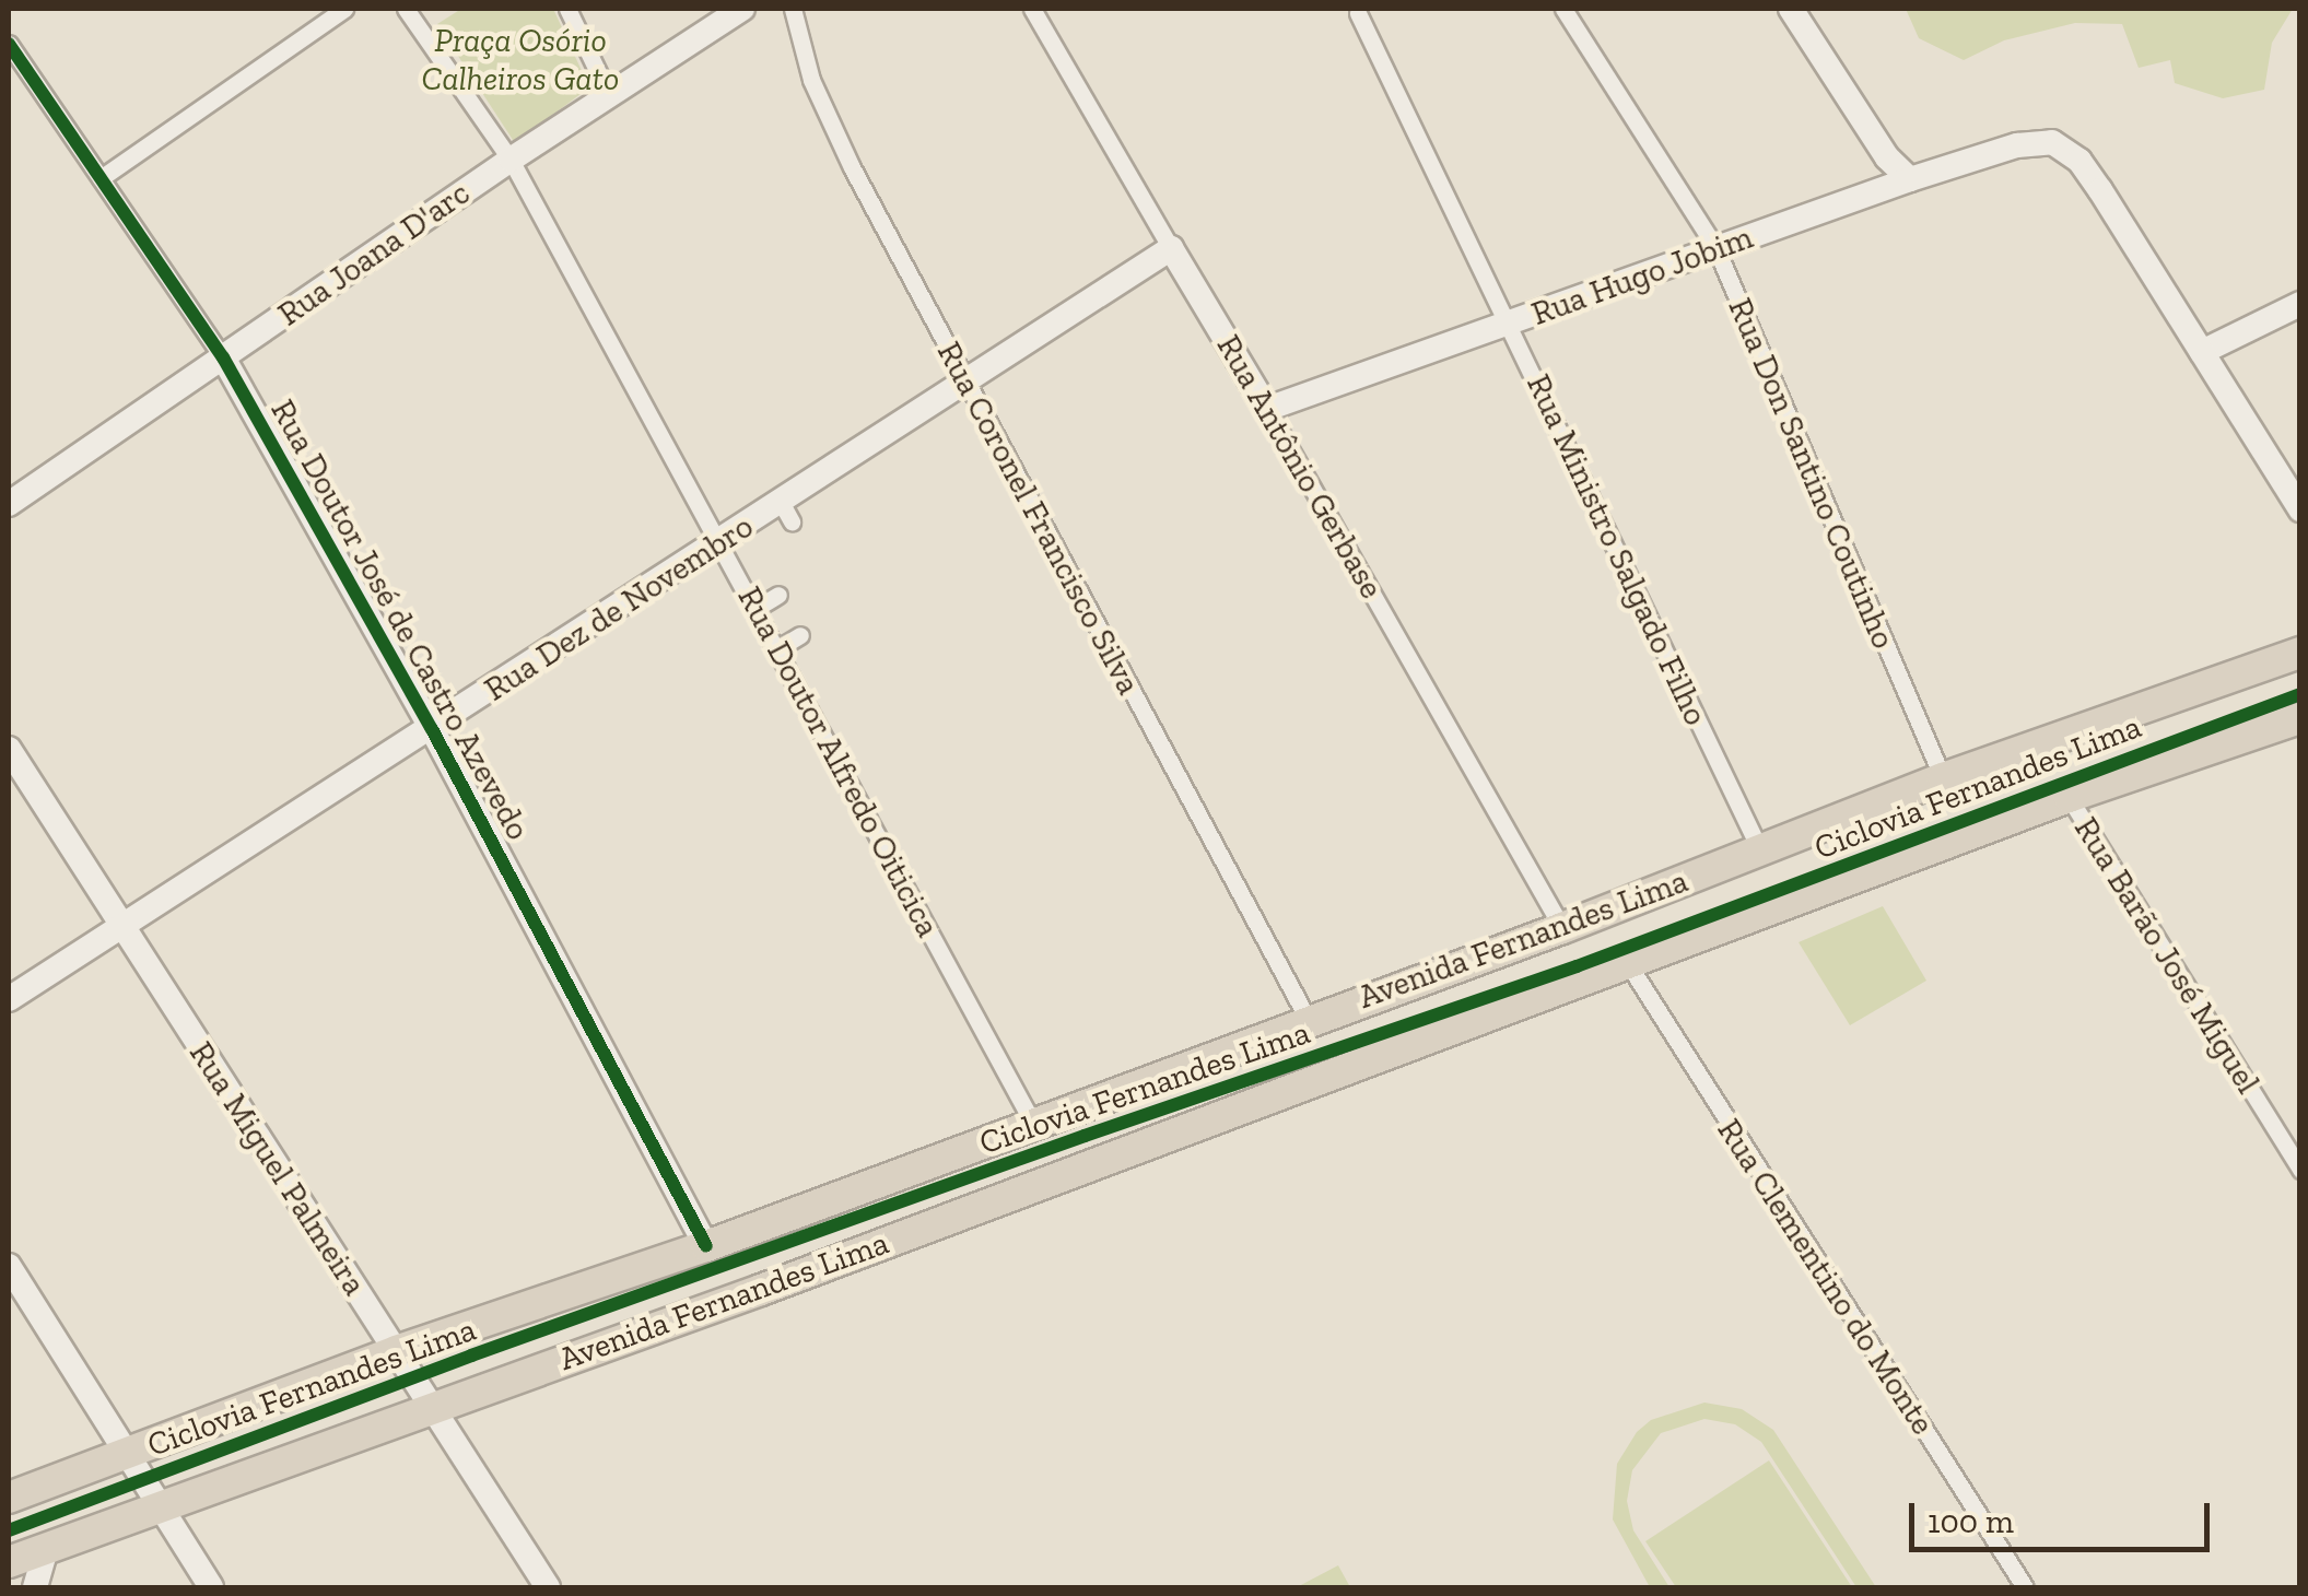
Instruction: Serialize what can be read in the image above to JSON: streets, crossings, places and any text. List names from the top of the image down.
{
  "streets": {
    "highway": ["Avenida Fernandes Lima"],
    "street": [
      "Rua Joana D'arc",
      "Rua Hugo Jobim",
      "Rua Antônio Gerbase",
      "Rua Don Santino Coutinho",
      "Rua Coronel Francisco Silva",
      "Rua Ministro Salgado Filho",
      "Rua Dez de Novembro",
      "Rua Doutor José de Castro Azevedo",
      "Rua Doutor Alfredo Oiticica",
      "Rua Barão José Miguel",
      "Rua Miguel Palmeira",
      "Rua Clementino do Monte"
    ],
    "cycle path": ["Ciclovia Fernandes Lima"]
  },
  "crossings": [
    ["Rua Joana D'arc", "Rua Doutor José de Castro Azevedo"],
    ["Rua Joana D'arc", "Rua Doutor Alfredo Oiticica"],
    ["Rua Hugo Jobim", "Rua Antônio Gerbase"],
    ["Rua Hugo Jobim", "Rua Don Santino Coutinho"],
    ["Rua Hugo Jobim", "Rua Ministro Salgado Filho"],
    ["Rua Antônio Gerbase", "Rua Dez de Novembro"],
    ["Rua Antônio Gerbase", "Avenida Fernandes Lima"],
    ["Rua Don Santino Coutinho", "Avenida Fernandes Lima"],
    ["Rua Coronel Francisco Silva", "Rua Dez de Novembro"],
    ["Rua Coronel Francisco Silva", "Avenida Fernandes Lima"],
    ["Rua Ministro Salgado Filho", "Avenida Fernandes Lima"],
    ["Rua Dez de Novembro", "Rua Doutor José de Castro Azevedo"],
    ["Rua Dez de Novembro", "Rua Doutor Alfredo Oiticica"],
    ["Rua Dez de Novembro", "Rua Miguel Palmeira"],
    ["Rua Doutor José de Castro Azevedo", "Avenida Fernandes Lima"],
    ["Rua Doutor Alfredo Oiticica", "Avenida Fernandes Lima"],
    ["Avenida Fernandes Lima", "Rua Barão José Miguel"],
    ["Avenida Fernandes Lima", "Rua Miguel Palmeira"],
    ["Avenida Fernandes Lima", "Rua Clementino do Monte"]
  ],
  "parks": ["Praça Osório Calheiros Gato"],
  "scale_bar": "100 m"
}
